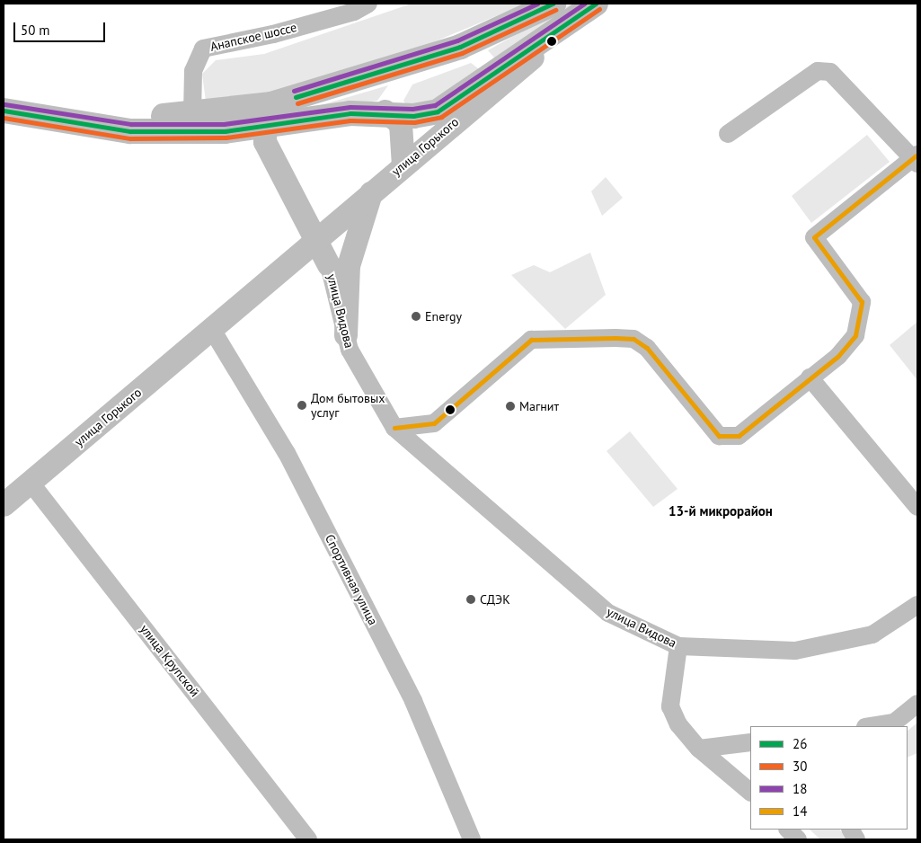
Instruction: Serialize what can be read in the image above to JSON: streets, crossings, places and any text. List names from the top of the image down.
{
  "streets": {
    "main road": ["улица Горького", "улица Видова"],
    "street": ["Анапское шоссе", "Спортивная улица", "улица Крупской"]
  },
  "crossings": [
    ["улица Горького", "улица Видова"],
    ["улица Горького", "Спортивная улица"],
    ["улица Горького", "улица Крупской"]
  ],
  "districts": ["13-й микрорайон"],
  "places": [
    "Energy",
    "Дом бытовых услуг",
    "Магнит",
    "СДЭК"
  ],
  "lines": [
    "transit line 26",
    "transit line 18",
    "transit line 30",
    "transit line 14"
  ],
  "legend": [
    "26",
    "30",
    "18",
    "14"
  ],
  "scale_bar": "50 m"
}
